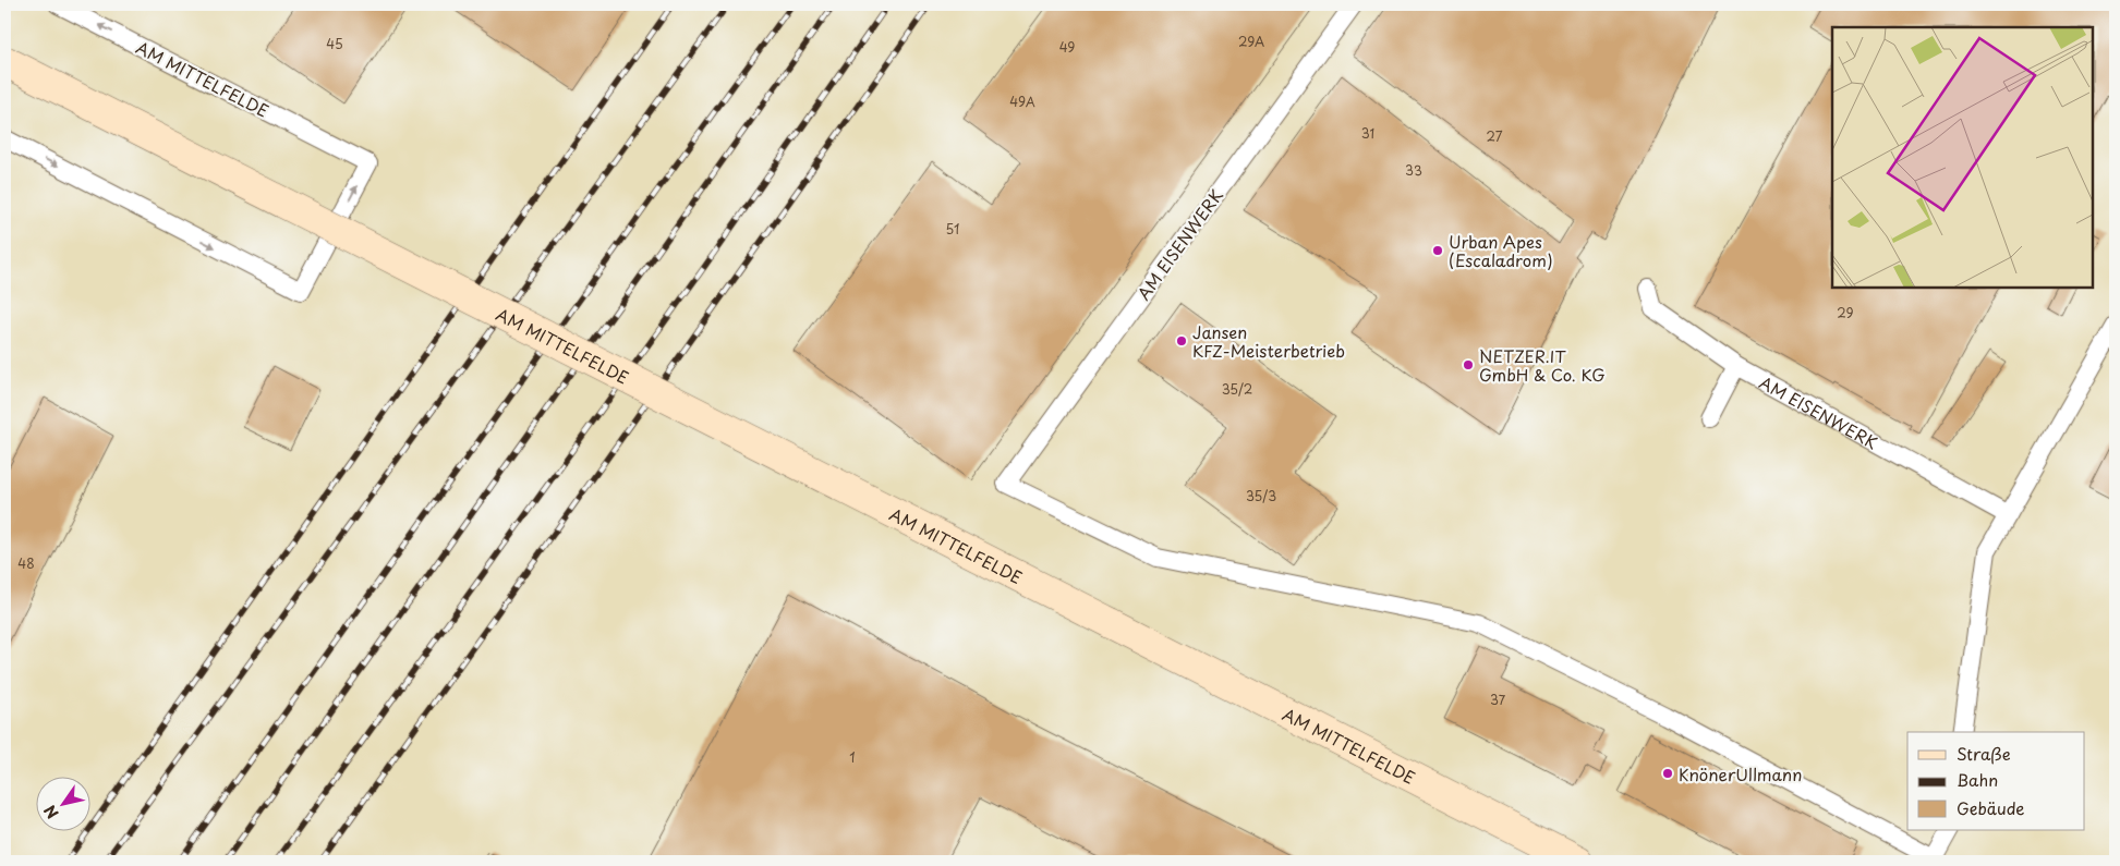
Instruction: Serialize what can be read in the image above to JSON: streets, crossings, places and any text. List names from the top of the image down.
{
  "streets": {
    "street": ["AM MITTELFELDE"],
    "lane": ["AM EISENWERK"]
  },
  "places": [
    "Urban Apes (Escaladrom)",
    "Jansen KFZ-Meisterbetrieb",
    "NETZER.IT GmbH & Co. KG",
    "KnönerUllmann"
  ],
  "house_numbers": [
    "29A",
    "45",
    "49",
    "49A",
    "31",
    "27",
    "33",
    "51",
    "29",
    "35/2",
    "35/3",
    "48",
    "37",
    "1"
  ],
  "legend": ["Straße", "Bahn", "Gebäude"],
  "north": "bottom left"
}
